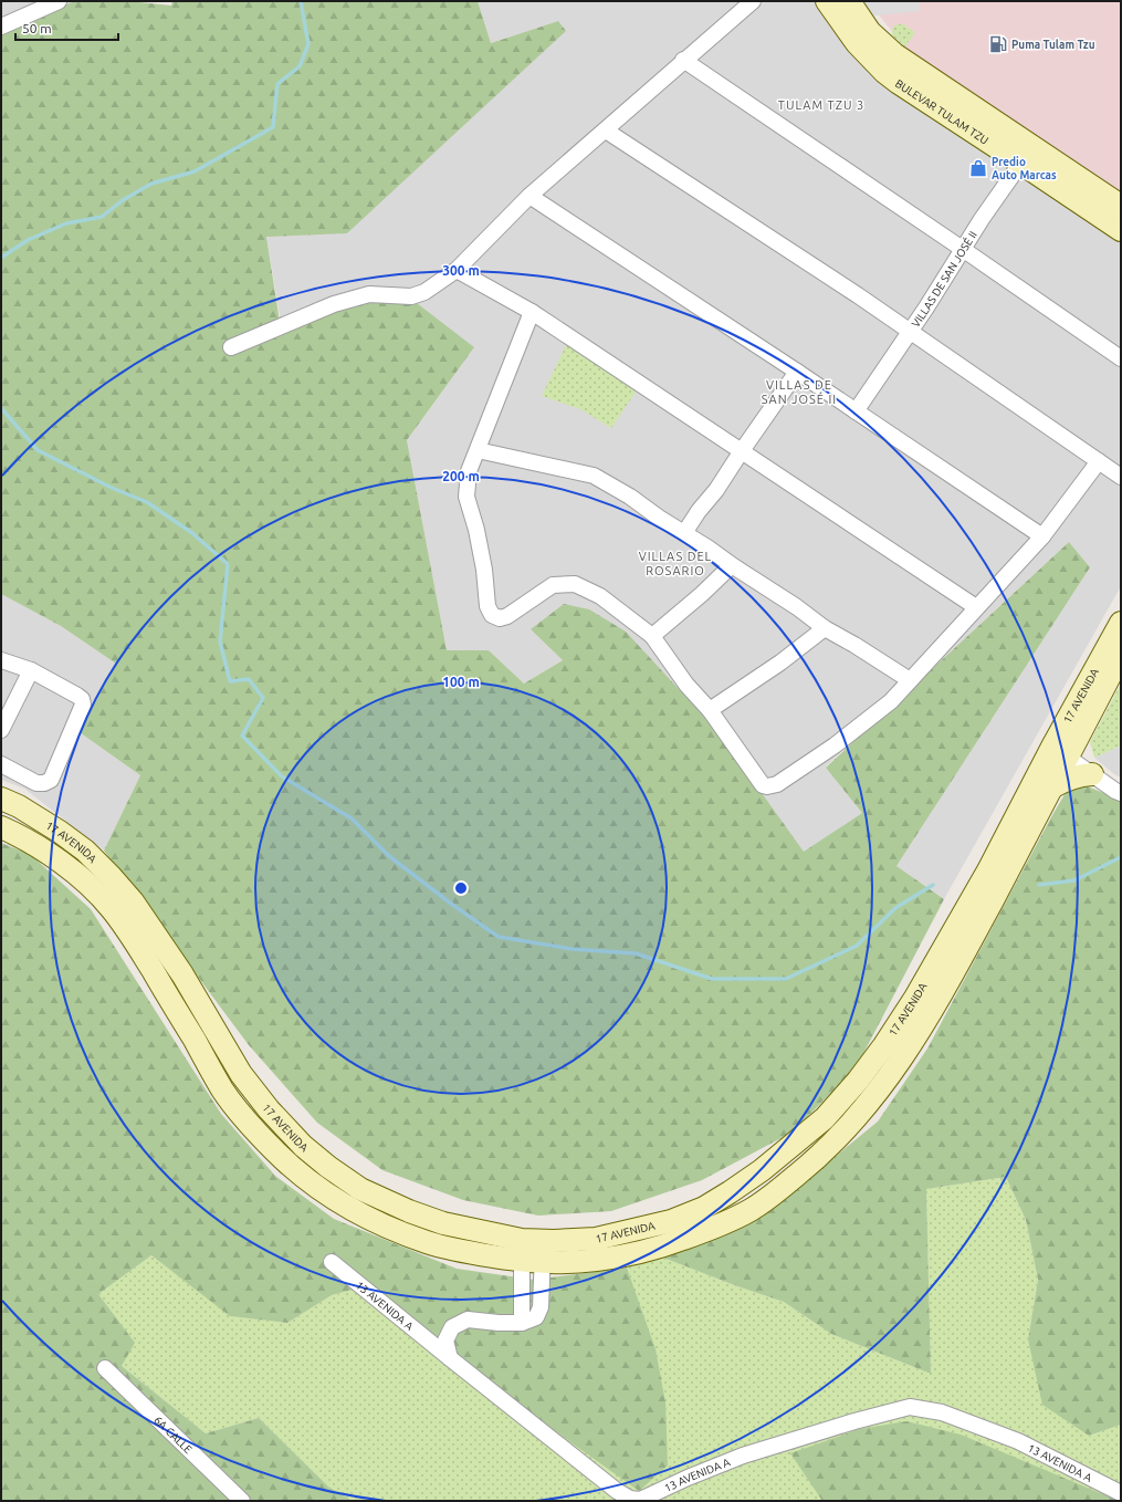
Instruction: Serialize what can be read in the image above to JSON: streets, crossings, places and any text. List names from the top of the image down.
{
  "streets": {
    "main road": ["BULEVAR TULAM TZU", "17 AVENIDA"],
    "street": ["VILLAS DE SAN JOSÉ II", "13 AVENIDA A", "6A CALLE"]
  },
  "crossings": [
    ["BULEVAR TULAM TZU", "VILLAS DE SAN JOSÉ II"]
  ],
  "districts": ["TULAM TZU 3", "VILLAS DE SAN JOSÉ II", "VILLAS DEL ROSARIO"],
  "places": {
    "fuel station": ["Puma Tulam Tzu"],
    "shop": ["Predio Auto Marcas"]
  },
  "scale_bar": "50 m",
  "rings": ["300 m", "200 m", "100 m"]
}
